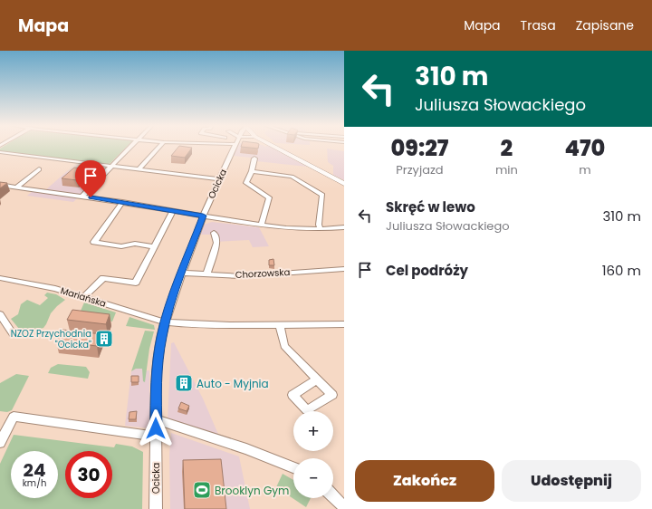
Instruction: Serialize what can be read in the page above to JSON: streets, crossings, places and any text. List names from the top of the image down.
{
  "streets": {
    "street": ["Ocicka", "Chorzowska", "Mariańska"]
  },
  "crossings": [
    ["Ocicka", "Chorzowska"],
    ["Ocicka", "Mariańska"]
  ],
  "places": {
    "building": ["NZOZ Przychodnia \"Ocicka\"", "Auto - Myjnia"],
    "sports": ["Brooklyn Gym"]
  },
  "page": {
    "header": "Mapa",
    "nav": ["Mapa", "Trasa", "Zapisane"],
    "turn": ["310 m", "Juliusza Słowackiego"],
    "eta": [
      "09:27",
      "Przyjazd",
      "2",
      "min",
      "470",
      "m"
    ],
    "list": [
      {
        "name": "Skręć w lewo",
        "note": "Juliusza Słowackiego",
        "value": "310 m"
      },
      {
        "name": "Cel podróży",
        "value": "160 m"
      }
    ],
    "map_buttons": ["+", "−"],
    "speed": "24 km/h",
    "limit": "30",
    "buttons": ["Zakończ", "Udostępnij"]
  }
}
